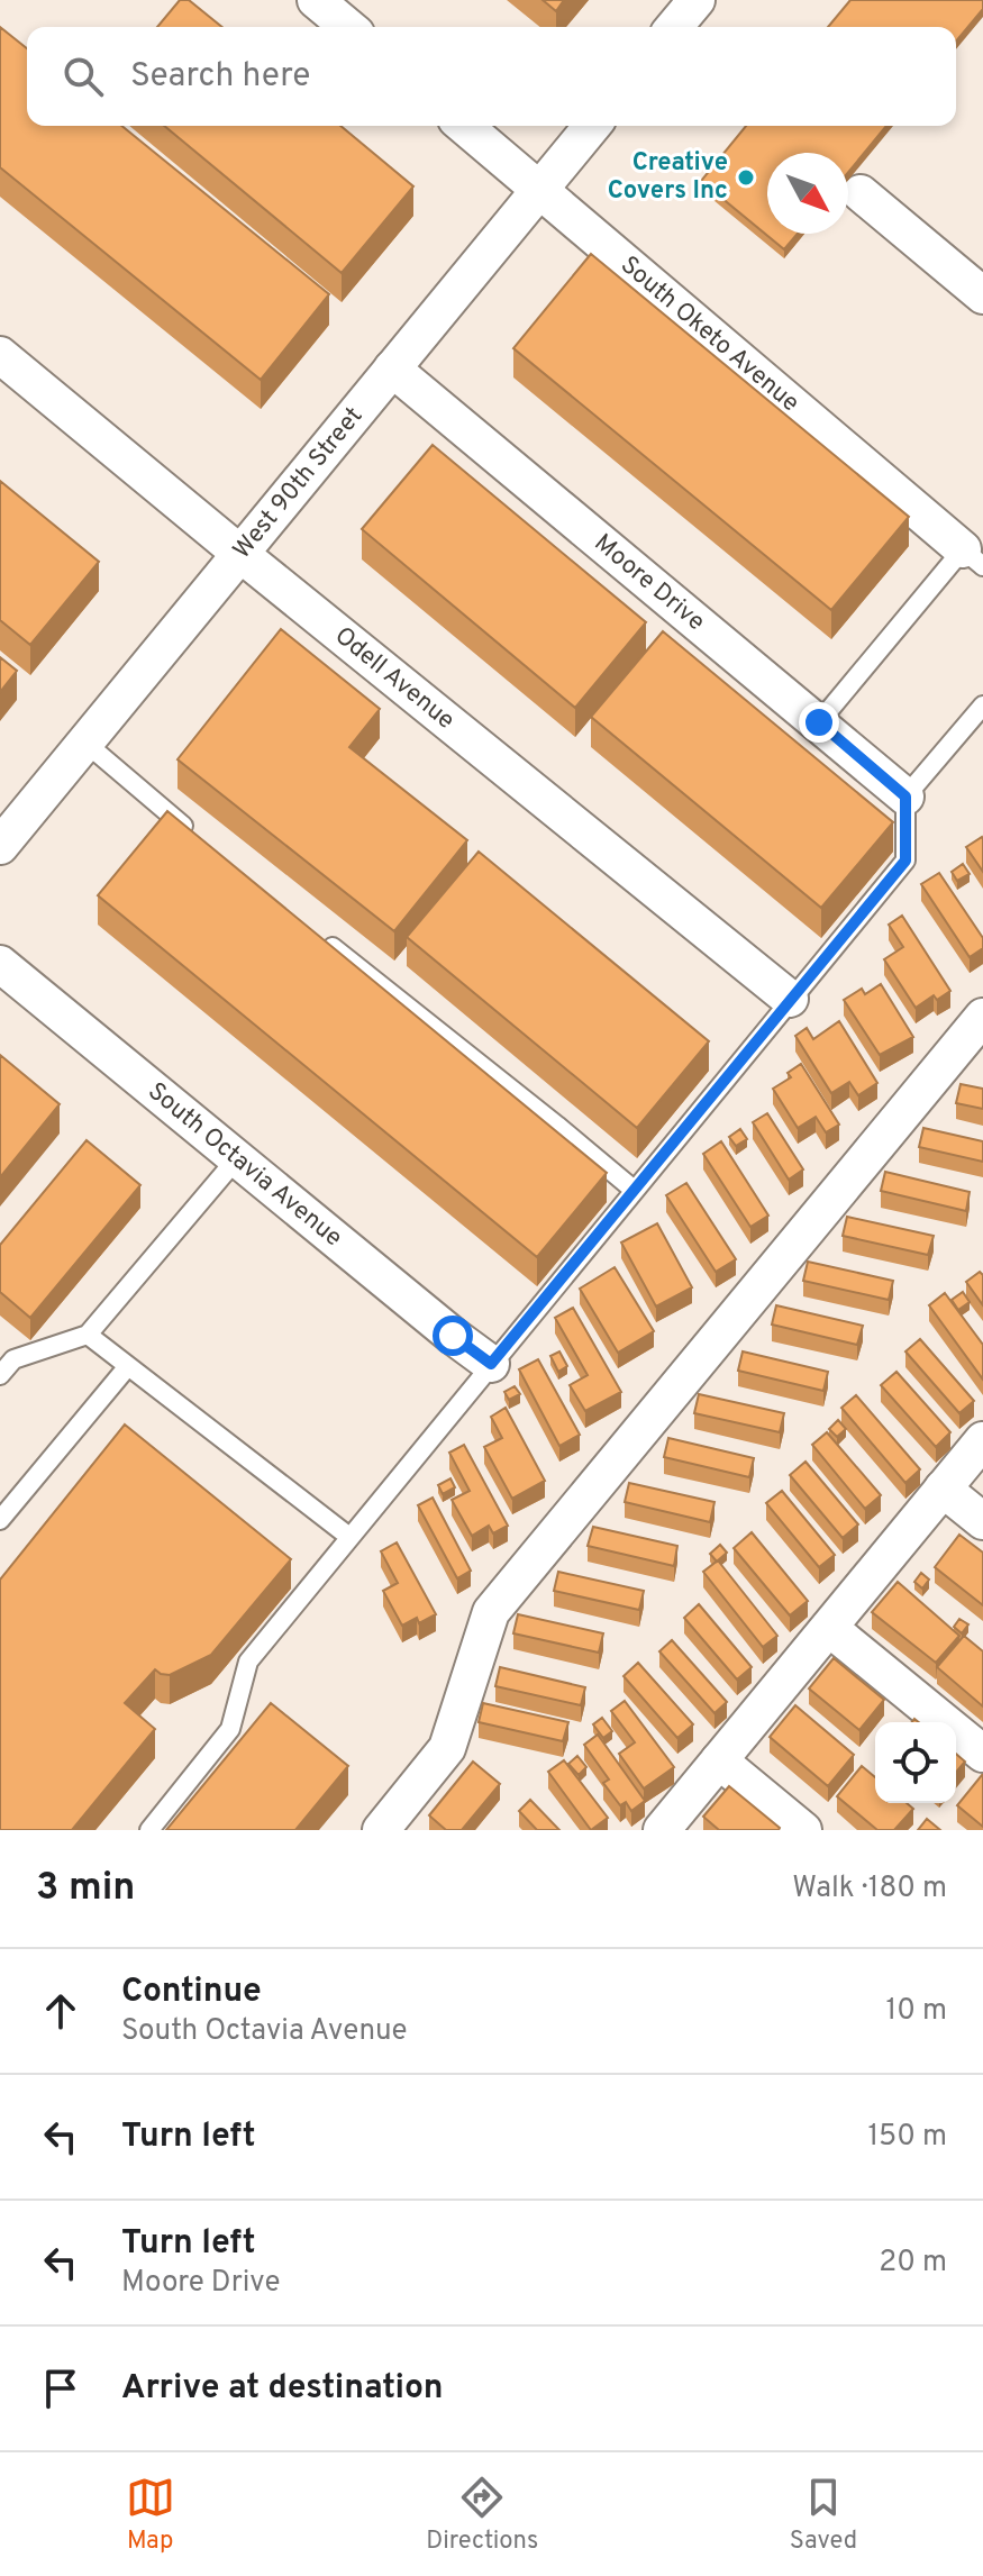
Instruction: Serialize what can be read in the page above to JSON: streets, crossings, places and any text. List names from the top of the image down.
{
  "streets": {
    "street": [
      "South Oketo Avenue",
      "West 90th Street",
      "Moore Drive",
      "Odell Avenue",
      "South Octavia Avenue"
    ]
  },
  "crossings": [
    ["South Oketo Avenue", "West 90th Street"],
    ["West 90th Street", "Moore Drive"],
    ["West 90th Street", "Odell Avenue"]
  ],
  "places": ["Creative Covers Inc"],
  "north": "bottom right",
  "page": {
    "search": "Search here",
    "heading": ["3 min", "Walk · 180 m"],
    "list": [
      ["Continue", "South Octavia Avenue", "10 m"],
      ["Turn left", "150 m"],
      ["Turn left", "Moore Drive", "20 m"],
      "Arrive at destination"
    ],
    "nav": ["Map", "Directions", "Saved"]
  }
}
